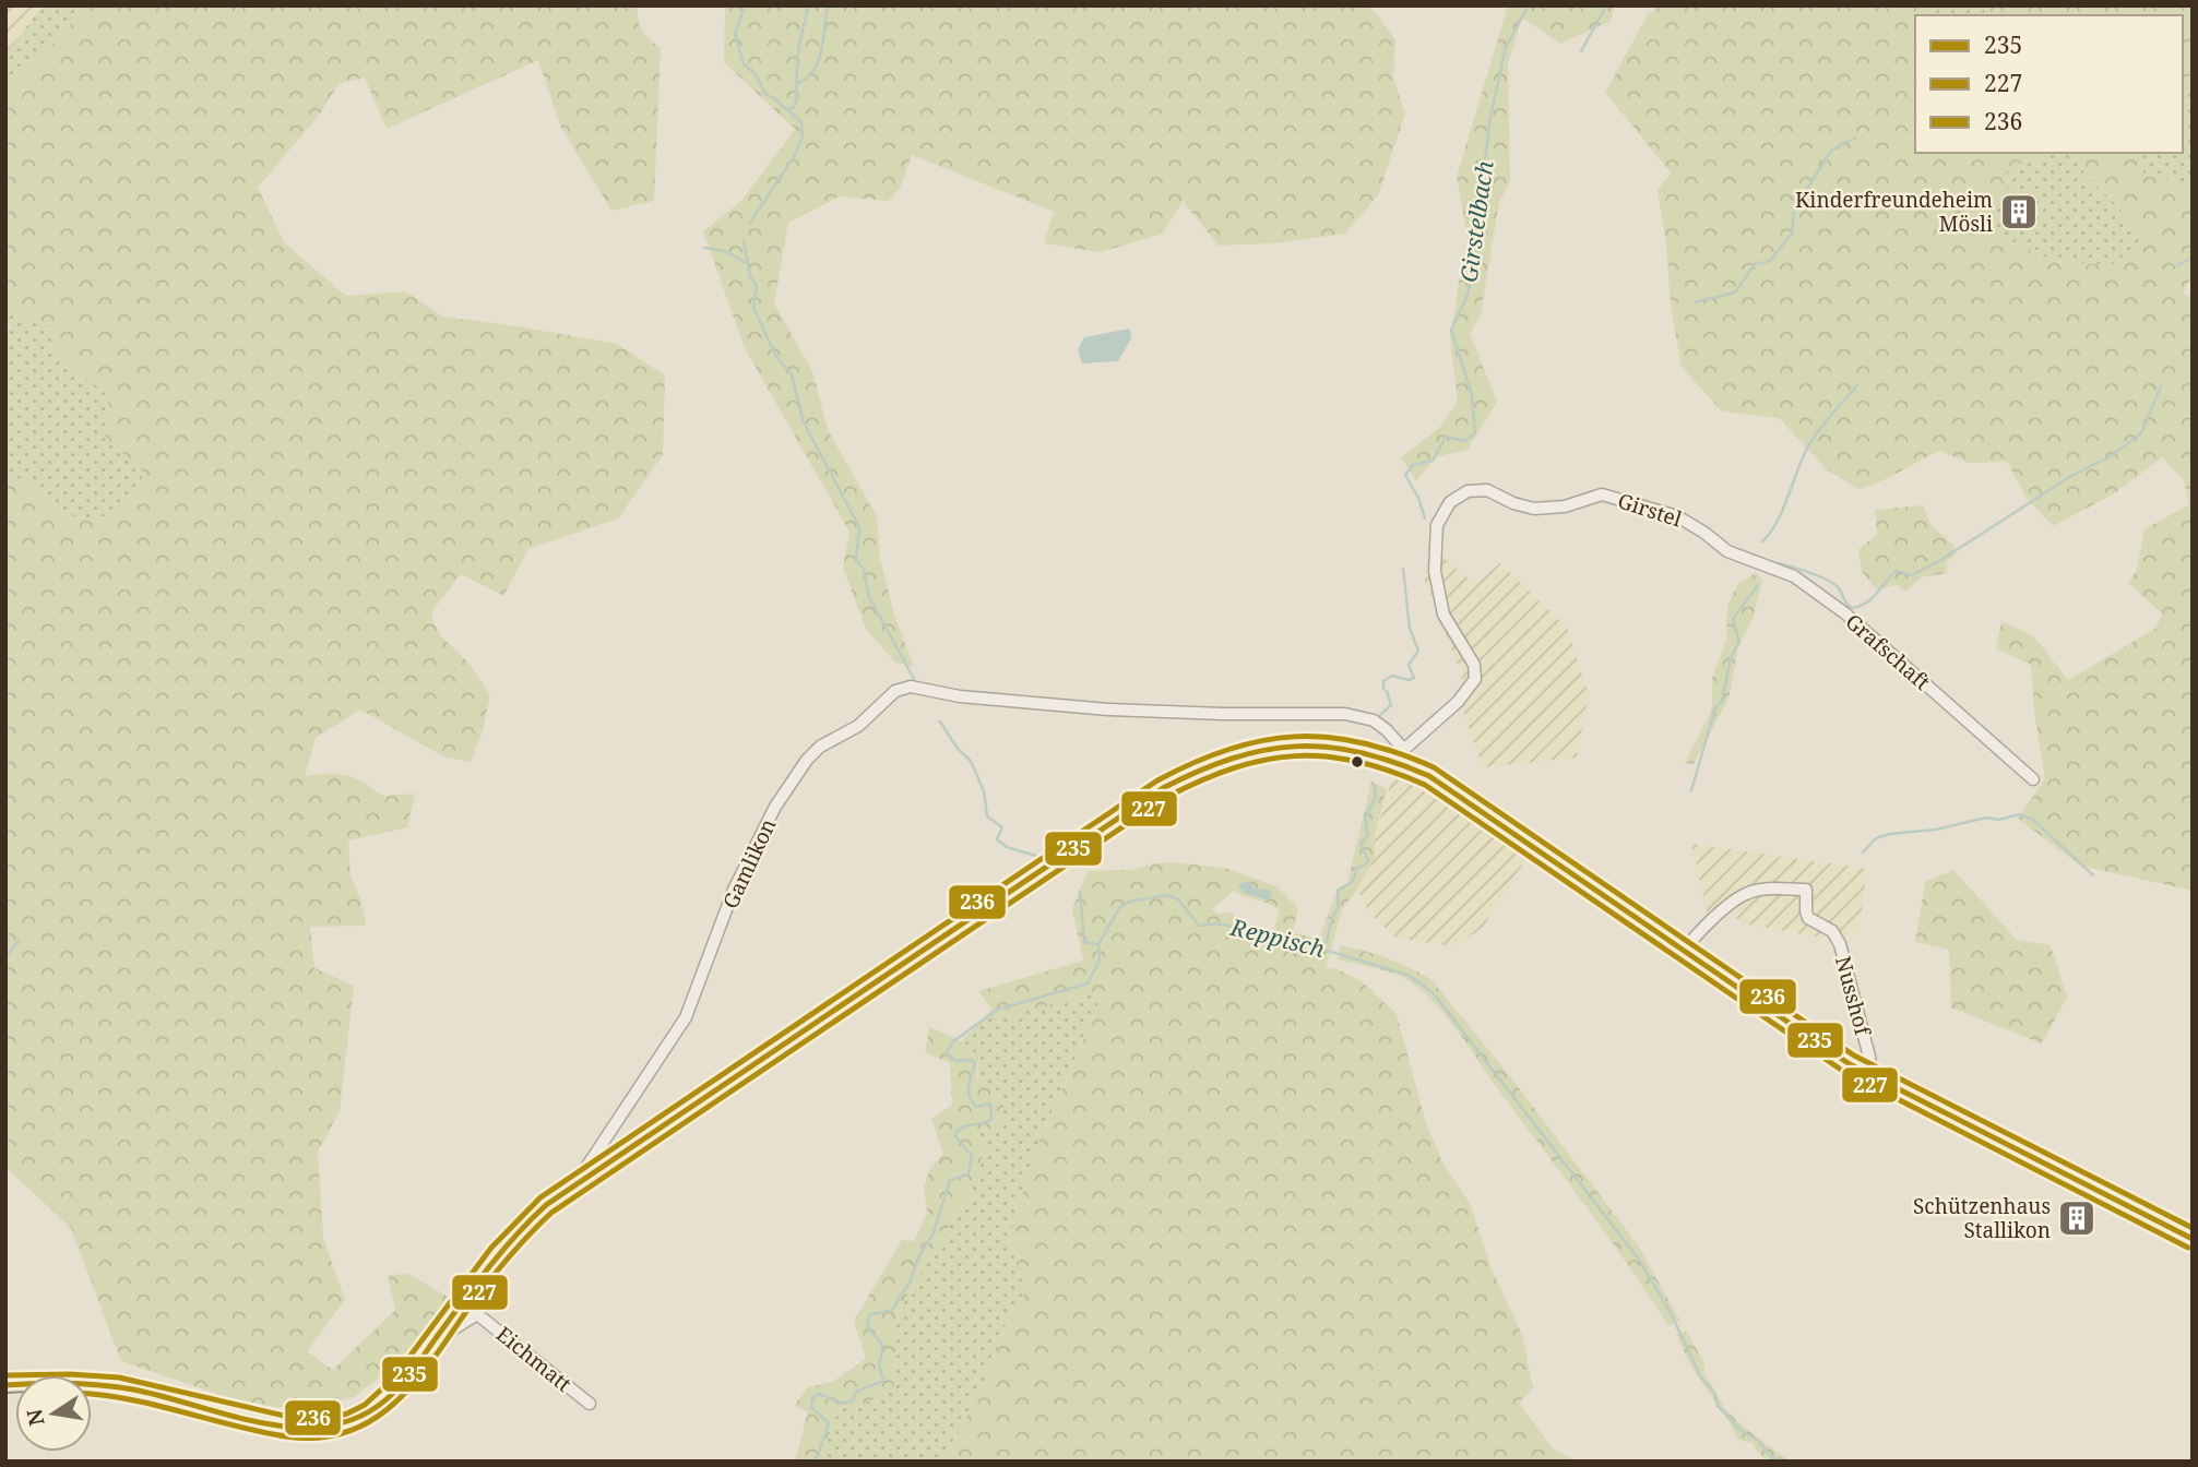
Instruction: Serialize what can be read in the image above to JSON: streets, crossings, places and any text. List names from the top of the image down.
{
  "streets": {
    "street": [
      "Girstel",
      "Grafschaft",
      "Gamlikon",
      "Nusshof",
      "Eichmatt"
    ]
  },
  "crossings": [
    ["Girstel", "Grafschaft"],
    ["Girstel", "Gamlikon"]
  ],
  "water": ["Girstelbach", "Reppisch"],
  "places": {
    "building": ["Kinderfreundeheim Mösli", "Schützenhaus Stallikon"]
  },
  "lines": ["transit line 236", "transit line 235", "transit line 227"],
  "legend": ["235", "227", "236"],
  "north": "left"
}
